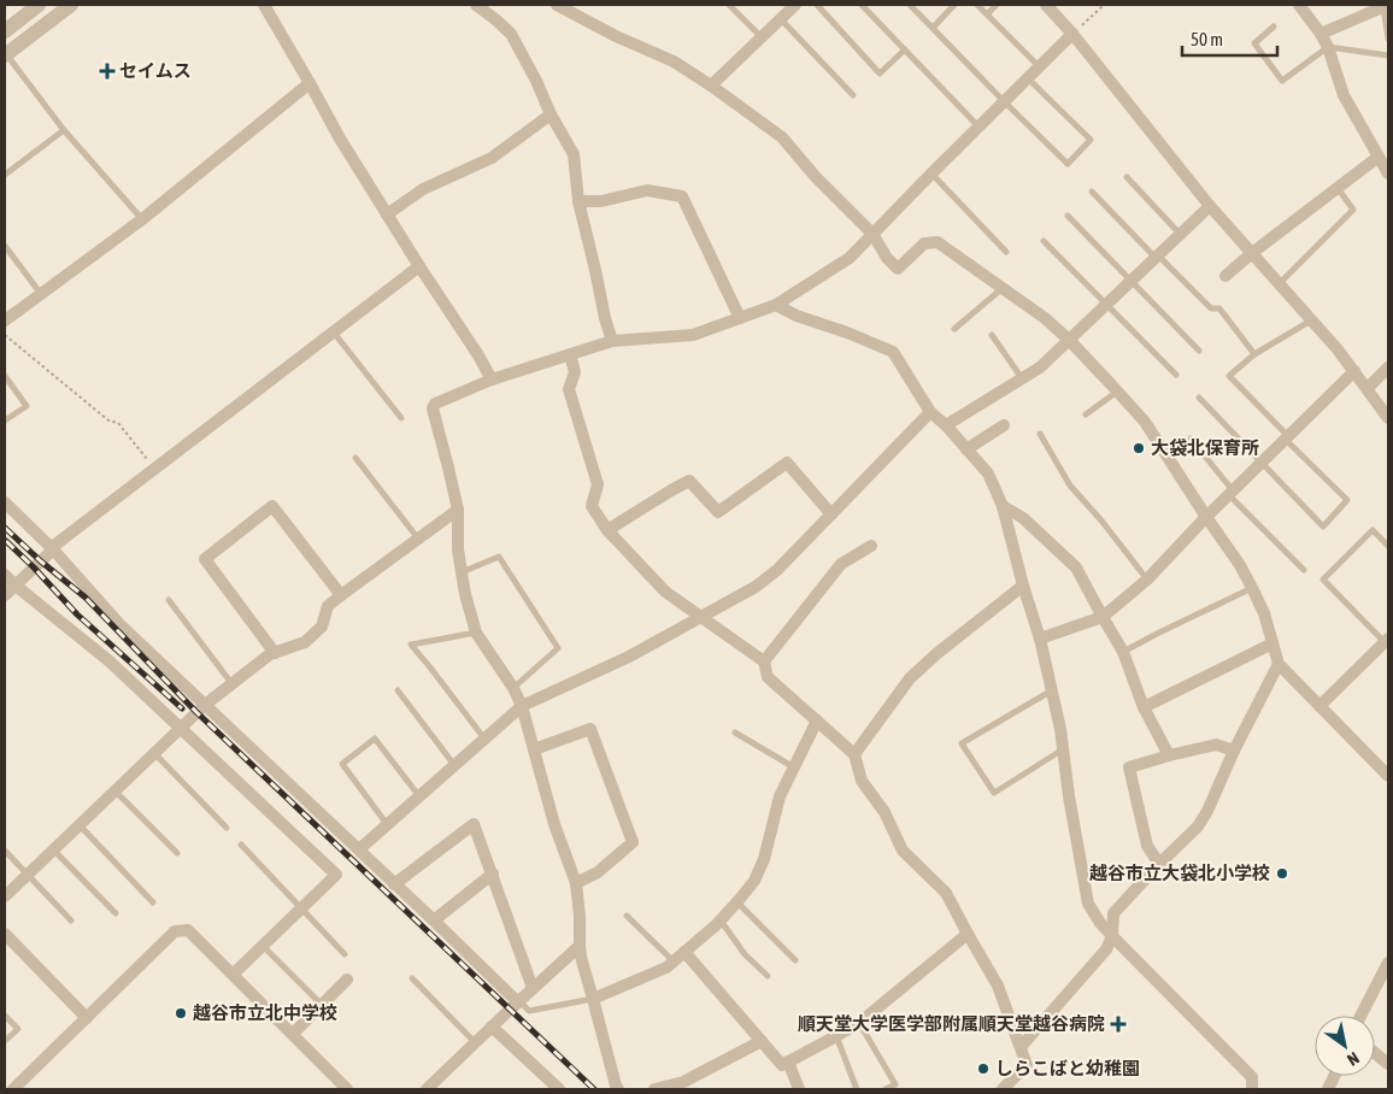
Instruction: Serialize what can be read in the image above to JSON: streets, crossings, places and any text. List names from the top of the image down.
{
  "places": {
    "health": ["セイムス", "順天堂大学医学部附属順天堂越谷病院"],
    "other": [
      "大袋北保育所",
      "越谷市立大袋北小学校",
      "越谷市立北中学校",
      "しらこばと幼稚園"
    ]
  },
  "scale_bar": "50 m",
  "north": "bottom right"
}
